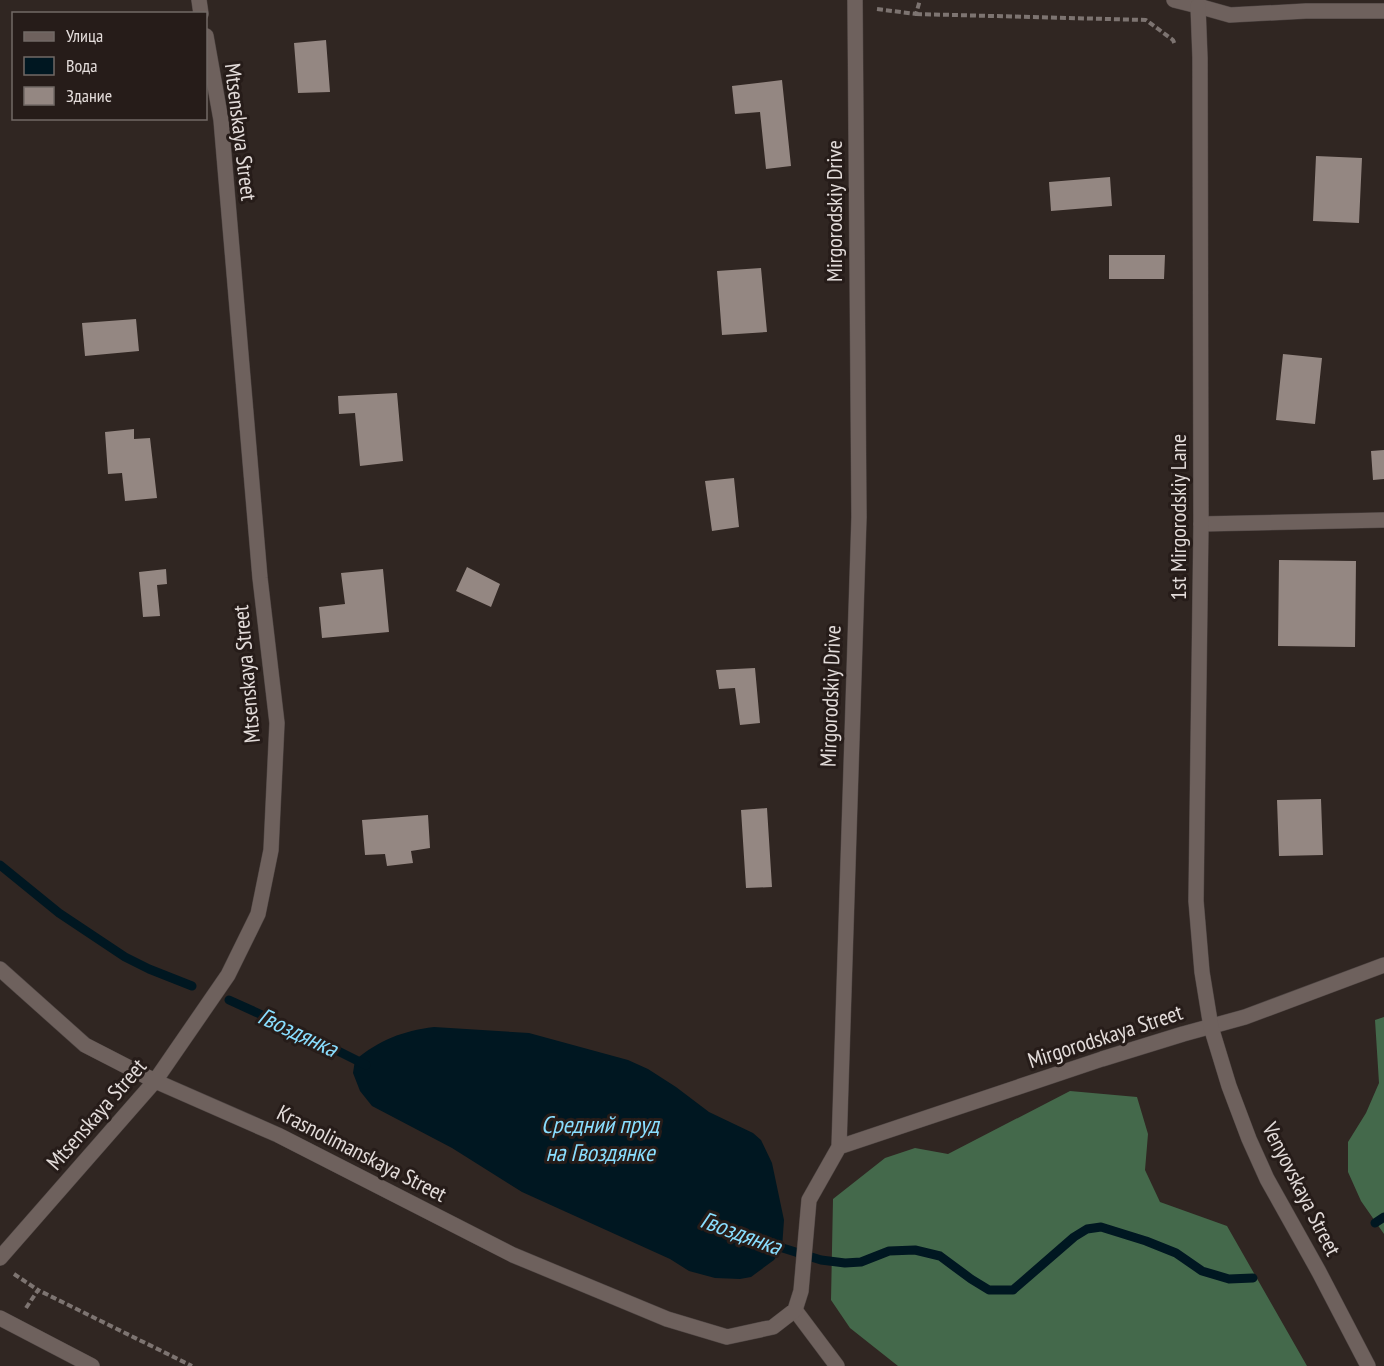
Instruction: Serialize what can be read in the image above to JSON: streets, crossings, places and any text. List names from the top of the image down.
{
  "streets": {
    "street": [
      "Mtsenskaya Street",
      "Mirgorodskiy Drive",
      "1st Mirgorodskiy Lane",
      "Mirgorodskaya Street",
      "Krasnolimanskaya Street",
      "Venyovskaya Street"
    ]
  },
  "crossings": [
    ["Mtsenskaya Street", "Krasnolimanskaya Street"],
    ["Mirgorodskiy Drive", "Mirgorodskaya Street"],
    ["Mirgorodskiy Drive", "Krasnolimanskaya Street"],
    ["1st Mirgorodskiy Lane", "Mirgorodskaya Street"],
    ["1st Mirgorodskiy Lane", "Venyovskaya Street"],
    ["Mirgorodskaya Street", "Venyovskaya Street"]
  ],
  "water": ["Гвоздянка", "Средний пруд на Гвоздянке"],
  "legend": ["Улица", "Вода", "Здание"]
}
